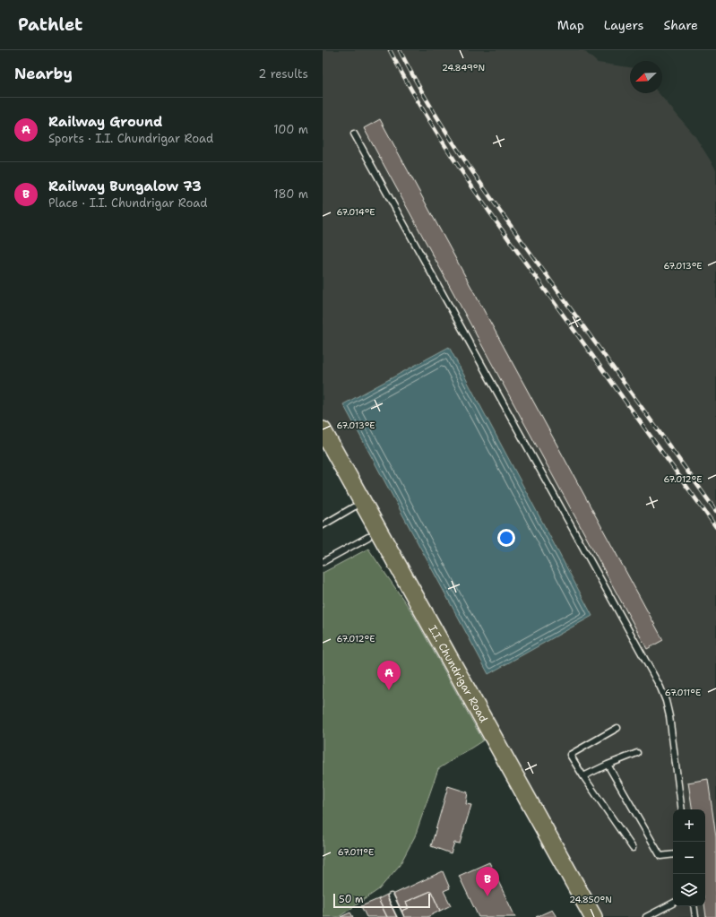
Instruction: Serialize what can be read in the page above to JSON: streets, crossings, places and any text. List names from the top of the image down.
{
  "streets": {
    "main road": ["I.I. Chundrigar Road"]
  },
  "scale_bar": "50 m",
  "north": "bottom left",
  "page": {
    "header": "Pathlet",
    "nav": ["Map", "Layers", "Share"],
    "heading": ["Nearby", "2 results"],
    "list": [
      {
        "mark": "A",
        "name": "Railway Ground",
        "note": "Sports · I.I. Chundrigar Road",
        "value": "100 m"
      },
      {
        "mark": "B",
        "name": "Railway Bungalow 73",
        "note": "Place · I.I. Chundrigar Road",
        "value": "180 m"
      }
    ],
    "pins": ["A", "B"],
    "map_buttons": ["+", "−"],
    "scale": "50 m"
  },
  "coordinates": [
    "24.849°N",
    "67.014°E",
    "67.013°E",
    "67.012°E",
    "67.011°E",
    "24.850°N"
  ]
}
